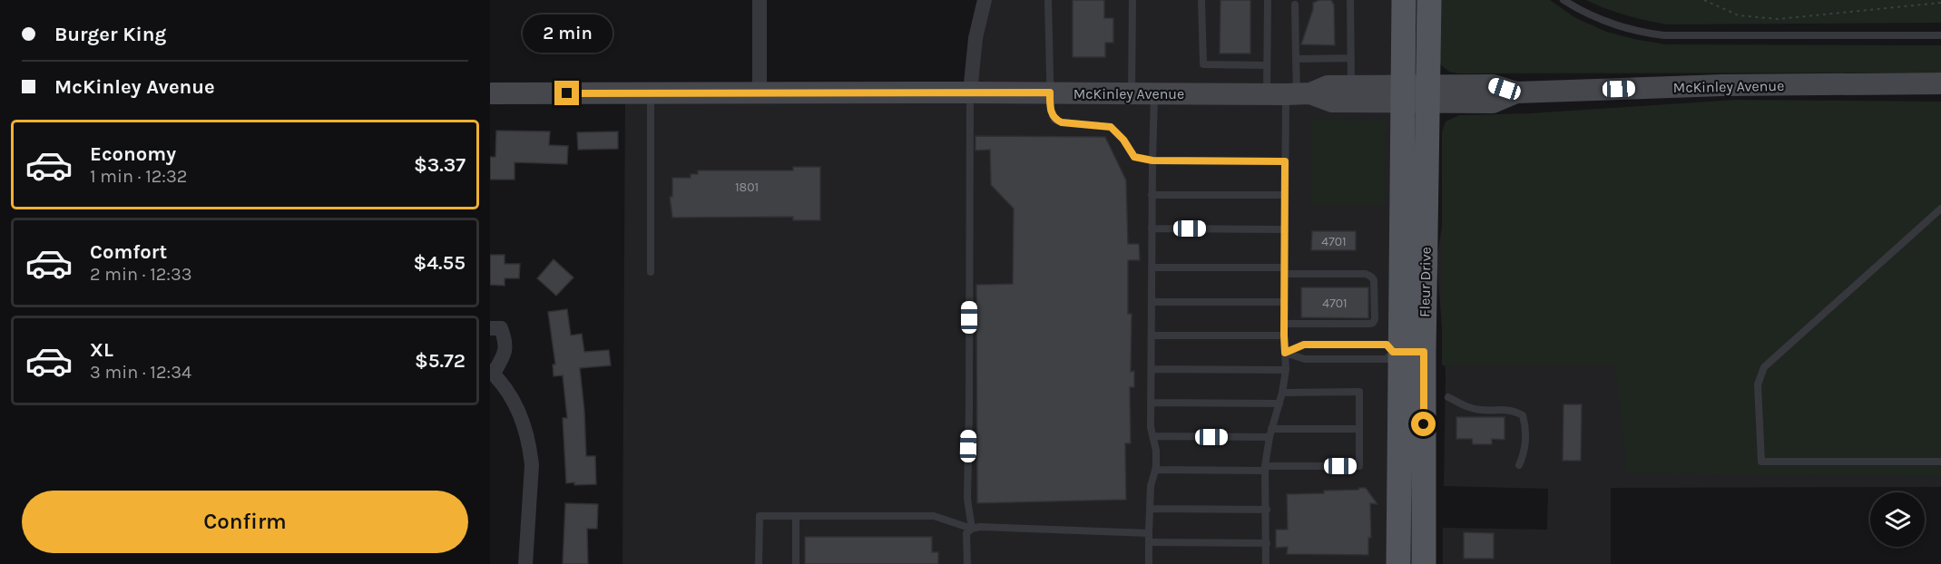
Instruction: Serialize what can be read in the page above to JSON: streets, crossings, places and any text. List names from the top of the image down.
{
  "streets": {
    "main road": ["McKinley Avenue", "Fleur Drive"]
  },
  "crossings": [
    ["McKinley Avenue", "Fleur Drive"]
  ],
  "house_numbers": ["1801", "4701", "4701"],
  "page": {
    "banner": ["Burger King", "McKinley Avenue"],
    "bubble": "2 min",
    "list": [
      {
        "name": "Economy",
        "note": "1 min · 12:32",
        "value": "$3.37"
      },
      {
        "name": "Comfort",
        "note": "2 min · 12:33",
        "value": "$4.55"
      },
      {
        "name": "XL",
        "note": "3 min · 12:34",
        "value": "$5.72"
      }
    ],
    "buttons": "Confirm"
  }
}
